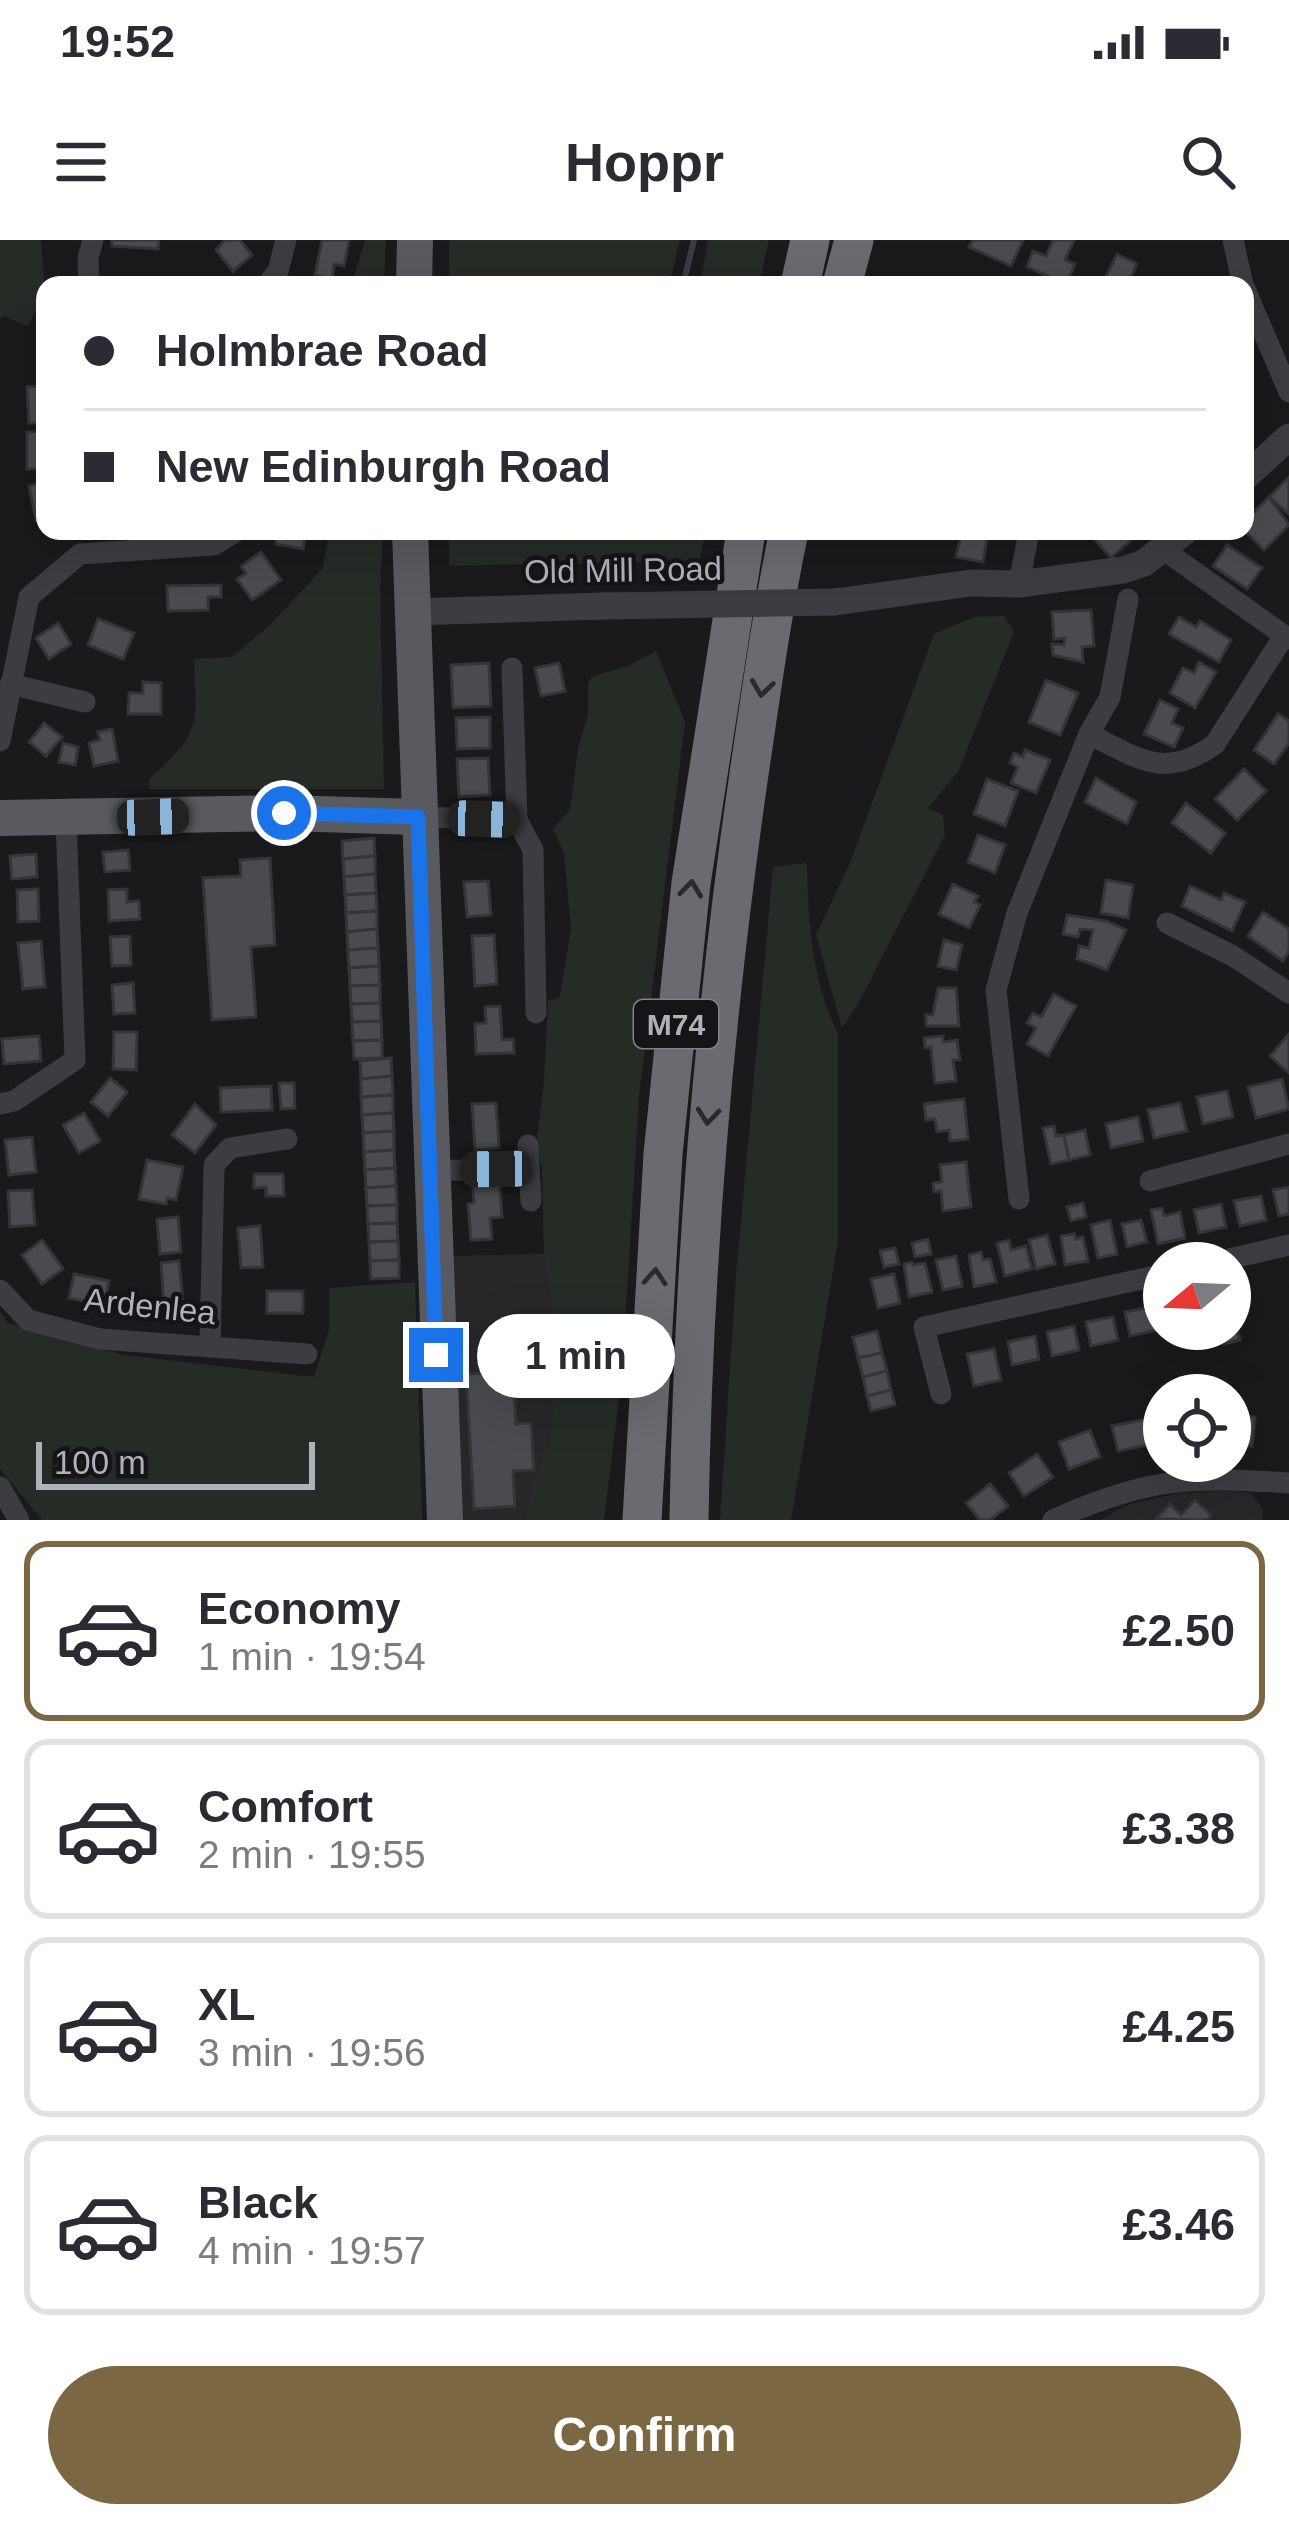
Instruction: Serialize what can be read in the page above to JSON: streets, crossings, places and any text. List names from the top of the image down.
{
  "streets": {
    "highway": ["M74"],
    "street": ["Old Mill Road", "Ardenlea"]
  },
  "scale_bar": "100 m",
  "north": "left",
  "page": {
    "status": "19:52",
    "header": "Hoppr",
    "banner": ["Holmbrae Road", "New Edinburgh Road"],
    "bubble": "1 min",
    "scale": "100 m",
    "list": [
      {
        "name": "Economy",
        "note": "1 min · 19:54",
        "value": "£2.50"
      },
      {
        "name": "Comfort",
        "note": "2 min · 19:55",
        "value": "£3.38"
      },
      {
        "name": "XL",
        "note": "3 min · 19:56",
        "value": "£4.25"
      },
      {
        "name": "Black",
        "note": "4 min · 19:57",
        "value": "£3.46"
      }
    ],
    "buttons": "Confirm"
  }
}
